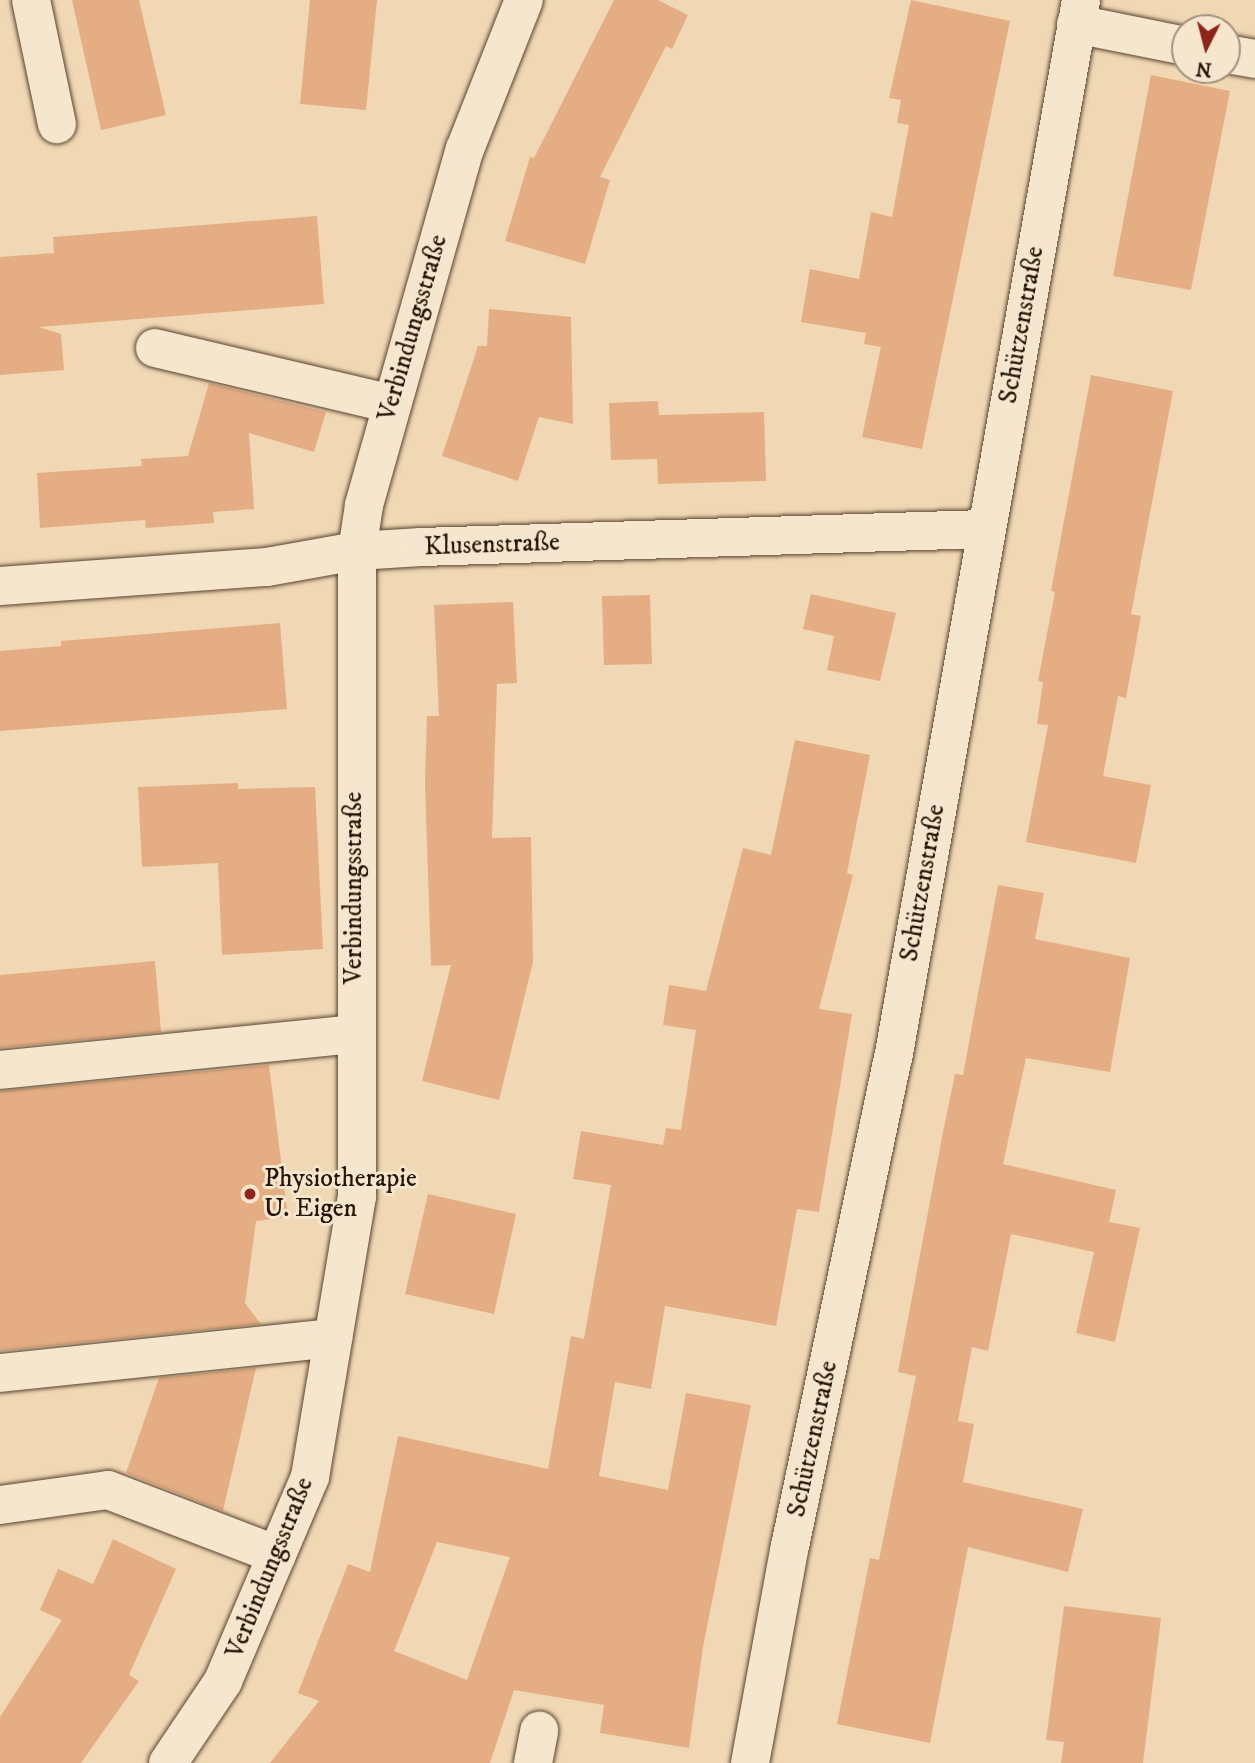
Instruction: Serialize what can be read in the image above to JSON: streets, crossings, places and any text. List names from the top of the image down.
{
  "streets": {
    "street": ["Schützenstraße", "Verbindungsstraße", "Klusenstraße"]
  },
  "crossings": [
    ["Schützenstraße", "Klusenstraße"],
    ["Verbindungsstraße", "Klusenstraße"]
  ],
  "places": ["Physiotherapie U. Eigen"],
  "north": "bottom"
}
